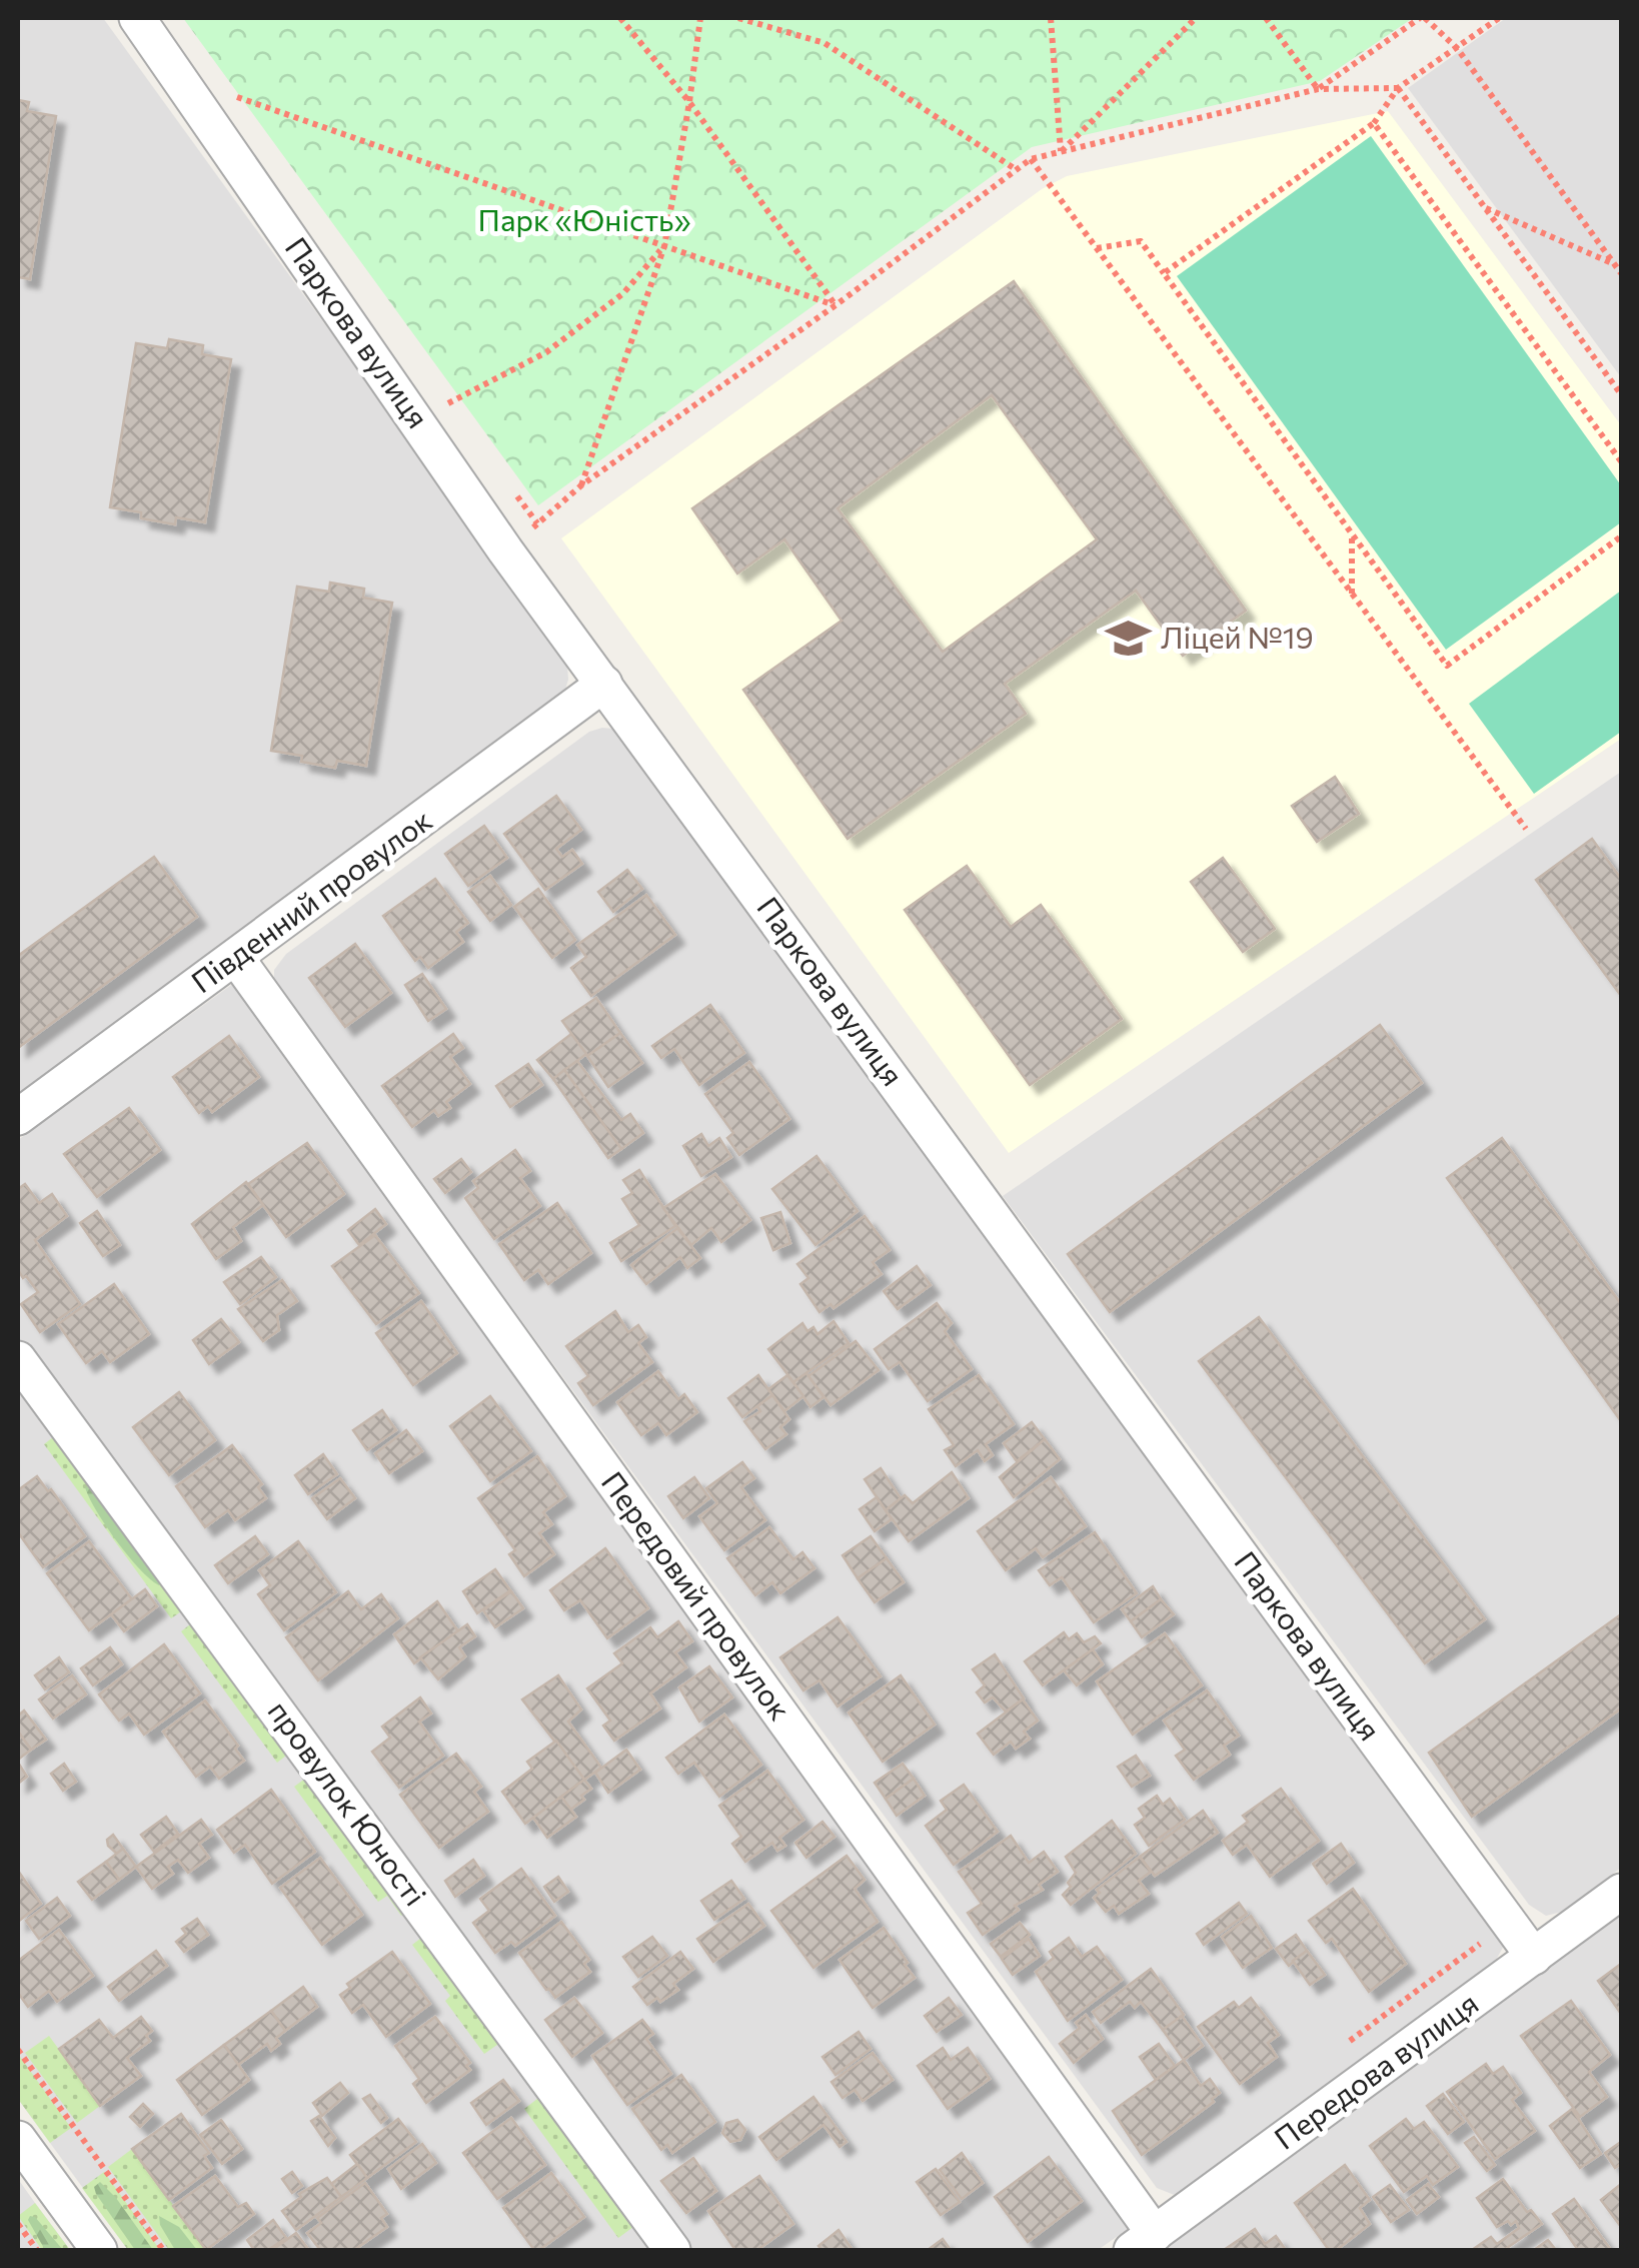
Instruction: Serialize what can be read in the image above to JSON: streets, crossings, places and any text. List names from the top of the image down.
{
  "streets": {
    "street": [
      "Паркова вулиця",
      "Південний провулок",
      "Передовий провулок",
      "провулок Юності",
      "Передова вулиця"
    ]
  },
  "crossings": [
    ["Паркова вулиця", "Південний провулок"],
    ["Паркова вулиця", "Передова вулиця"],
    ["Південний провулок", "Передовий провулок"],
    ["Передовий провулок", "Передова вулиця"]
  ],
  "parks": ["Парк «Юність»"],
  "places": {
    "school or university": ["Ліцей №19"]
  }
}
